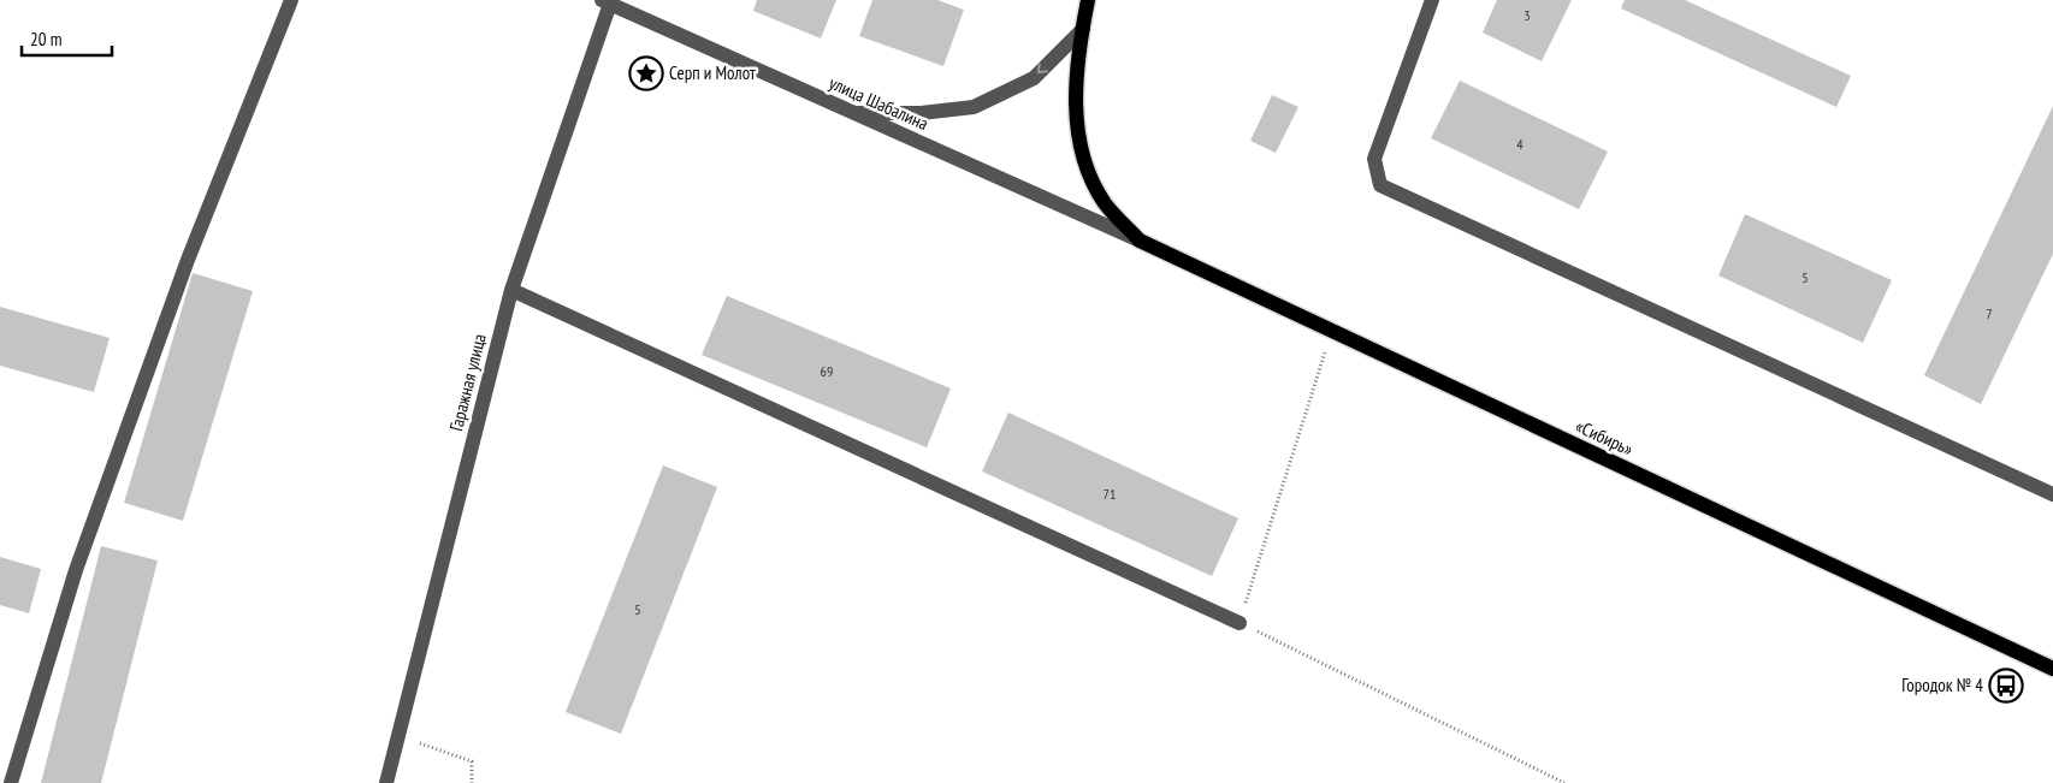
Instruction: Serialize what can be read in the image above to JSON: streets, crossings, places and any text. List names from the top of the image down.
{
  "streets": {
    "main road": ["«Сибирь»"],
    "street": ["улица Шабалина", "Гаражная улица"]
  },
  "crossings": [
    ["улица Шабалина", "Гаражная улица"],
    ["улица Шабалина", "«Сибирь»"]
  ],
  "places": {
    "place": ["Серп и Молот"],
    "bus stop": ["Городок № 4"]
  },
  "house_numbers": [
    "3",
    "4",
    "5",
    "7",
    "69",
    "71",
    "5"
  ],
  "scale_bar": "20 m"
}
